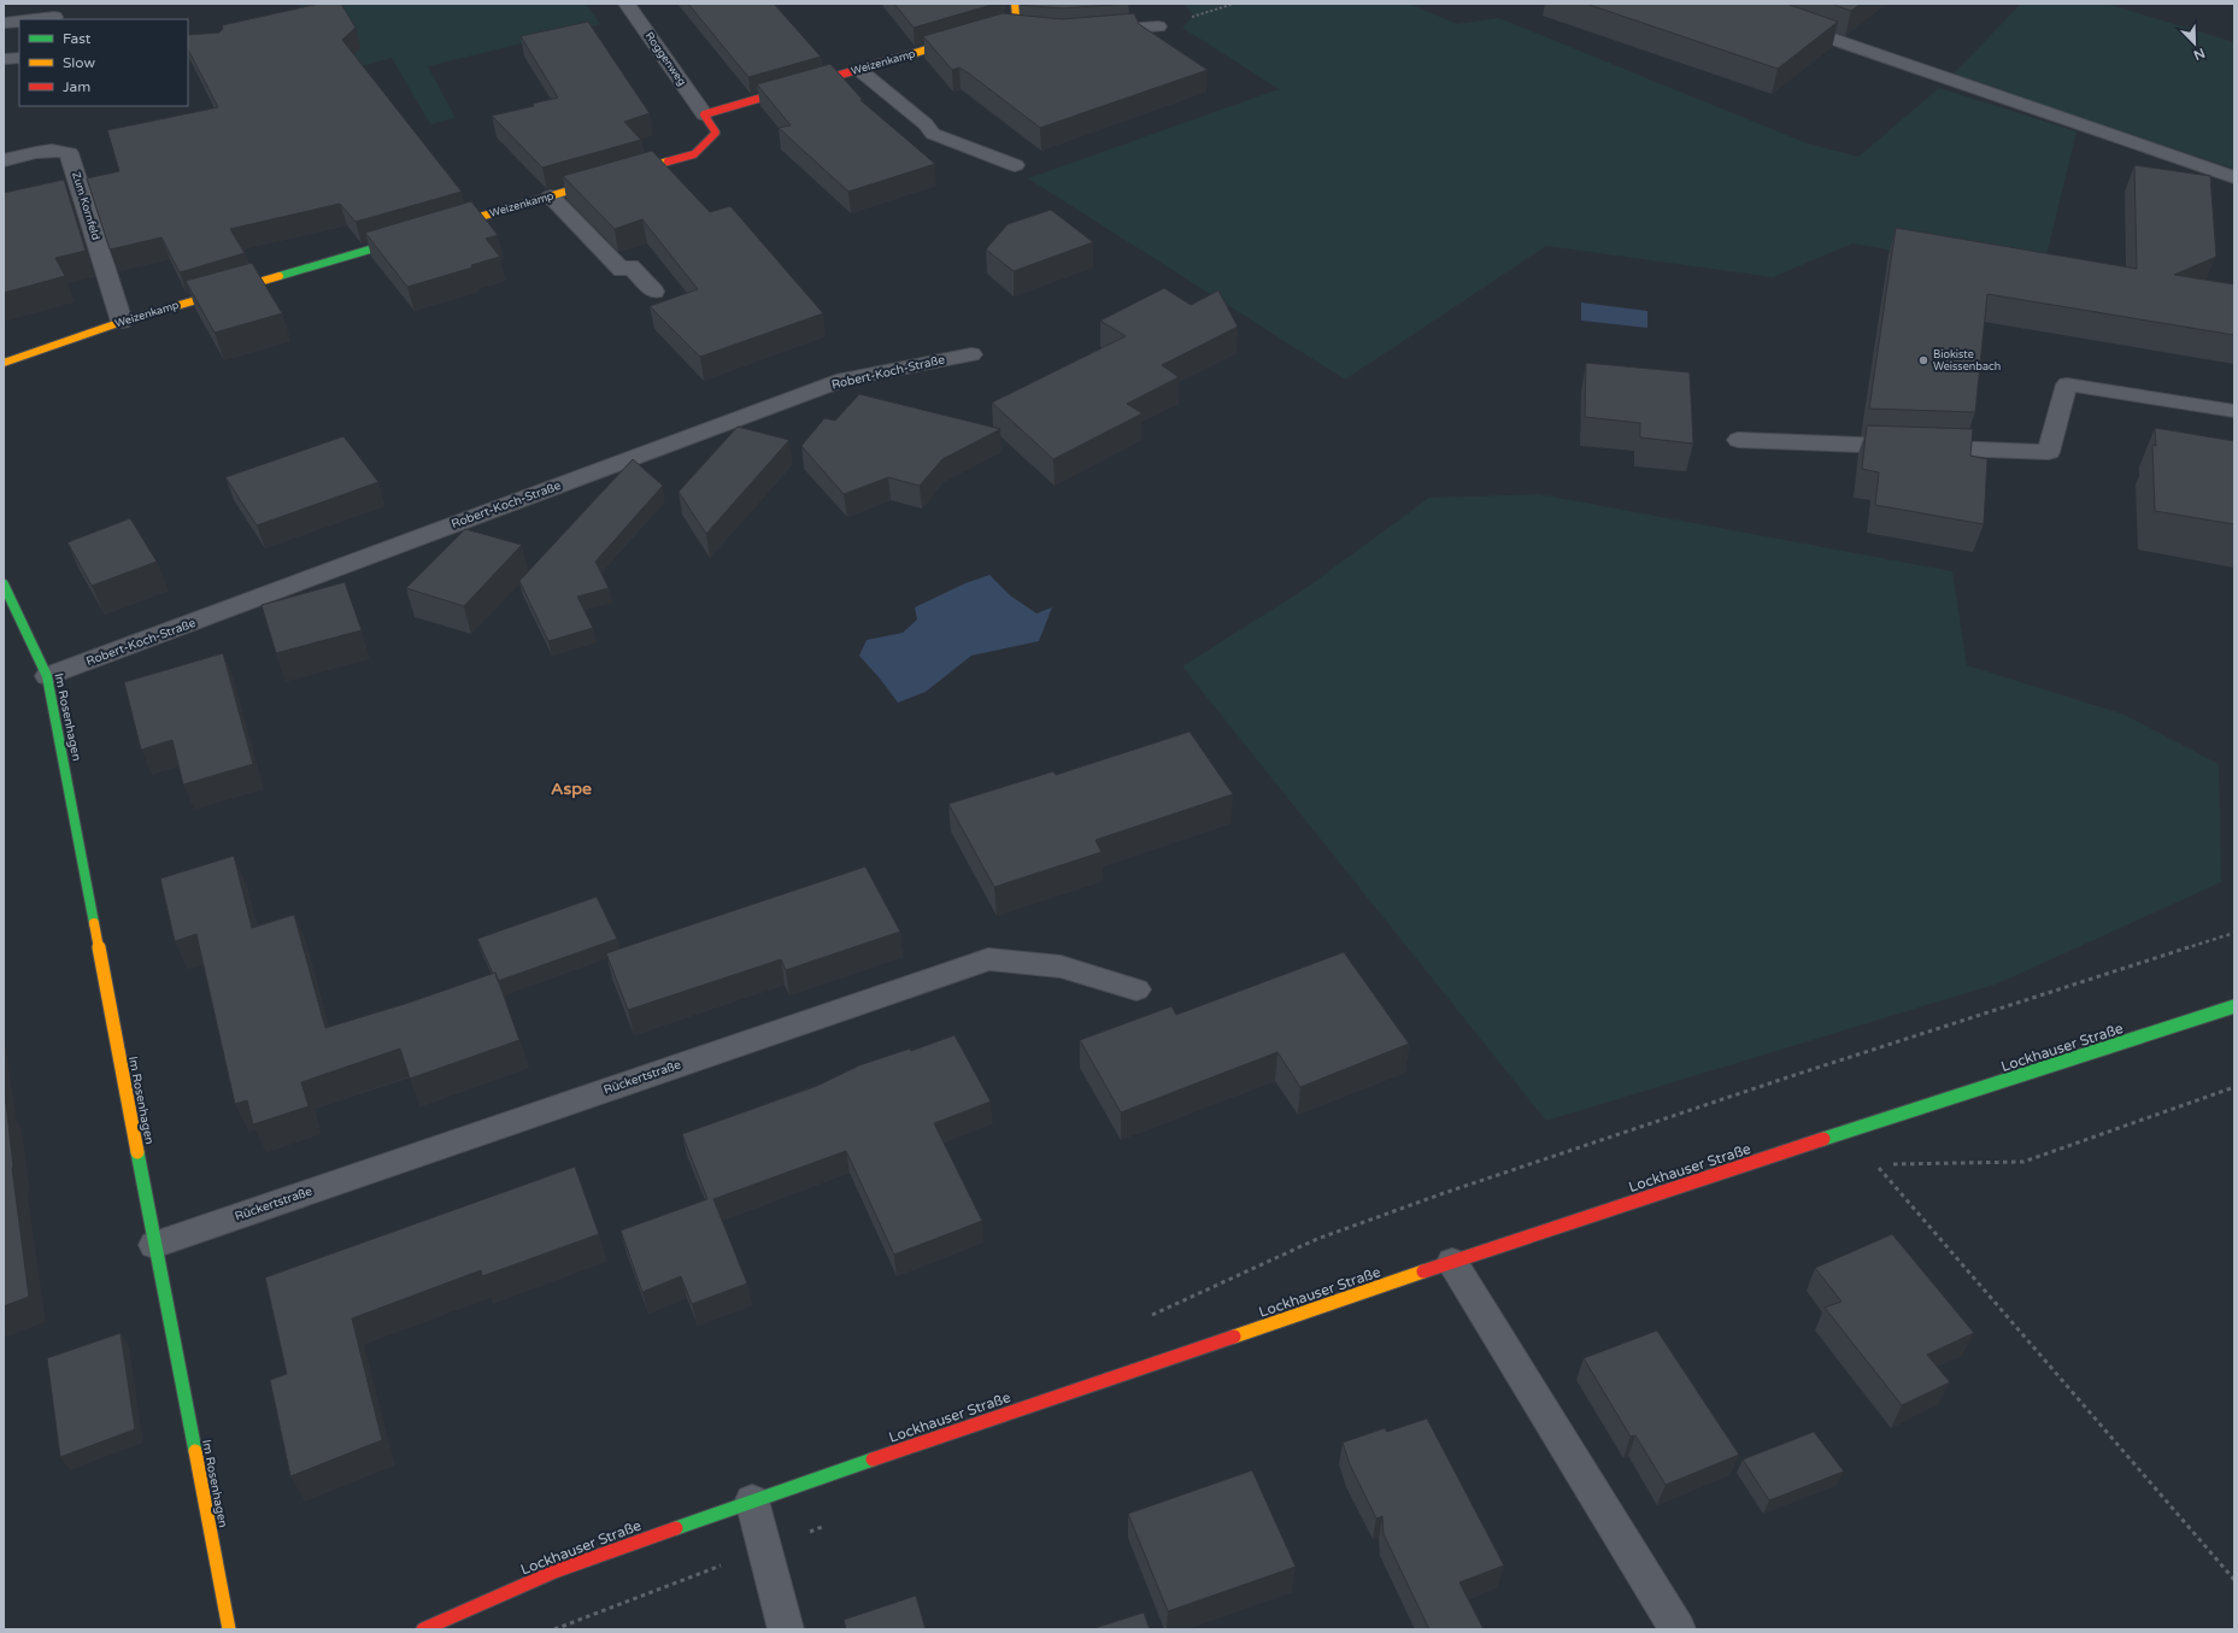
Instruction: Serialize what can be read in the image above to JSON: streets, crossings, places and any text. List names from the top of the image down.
{
  "streets": {
    "street": [
      "Roggenweg",
      "Weizenkamp",
      "Zum Kornfeld",
      "Robert-Koch-Straße",
      "Im Rosenhagen",
      "Lockhauser Straße",
      "Rückertstraße"
    ]
  },
  "crossings": [
    ["Roggenweg", "Weizenkamp"],
    ["Weizenkamp", "Zum Kornfeld"],
    ["Robert-Koch-Straße", "Im Rosenhagen"],
    ["Im Rosenhagen", "Rückertstraße"]
  ],
  "districts": ["Aspe"],
  "places": ["Biokiste Weissenbach"],
  "legend": ["Fast", "Slow", "Jam"],
  "north": "bottom right"
}
